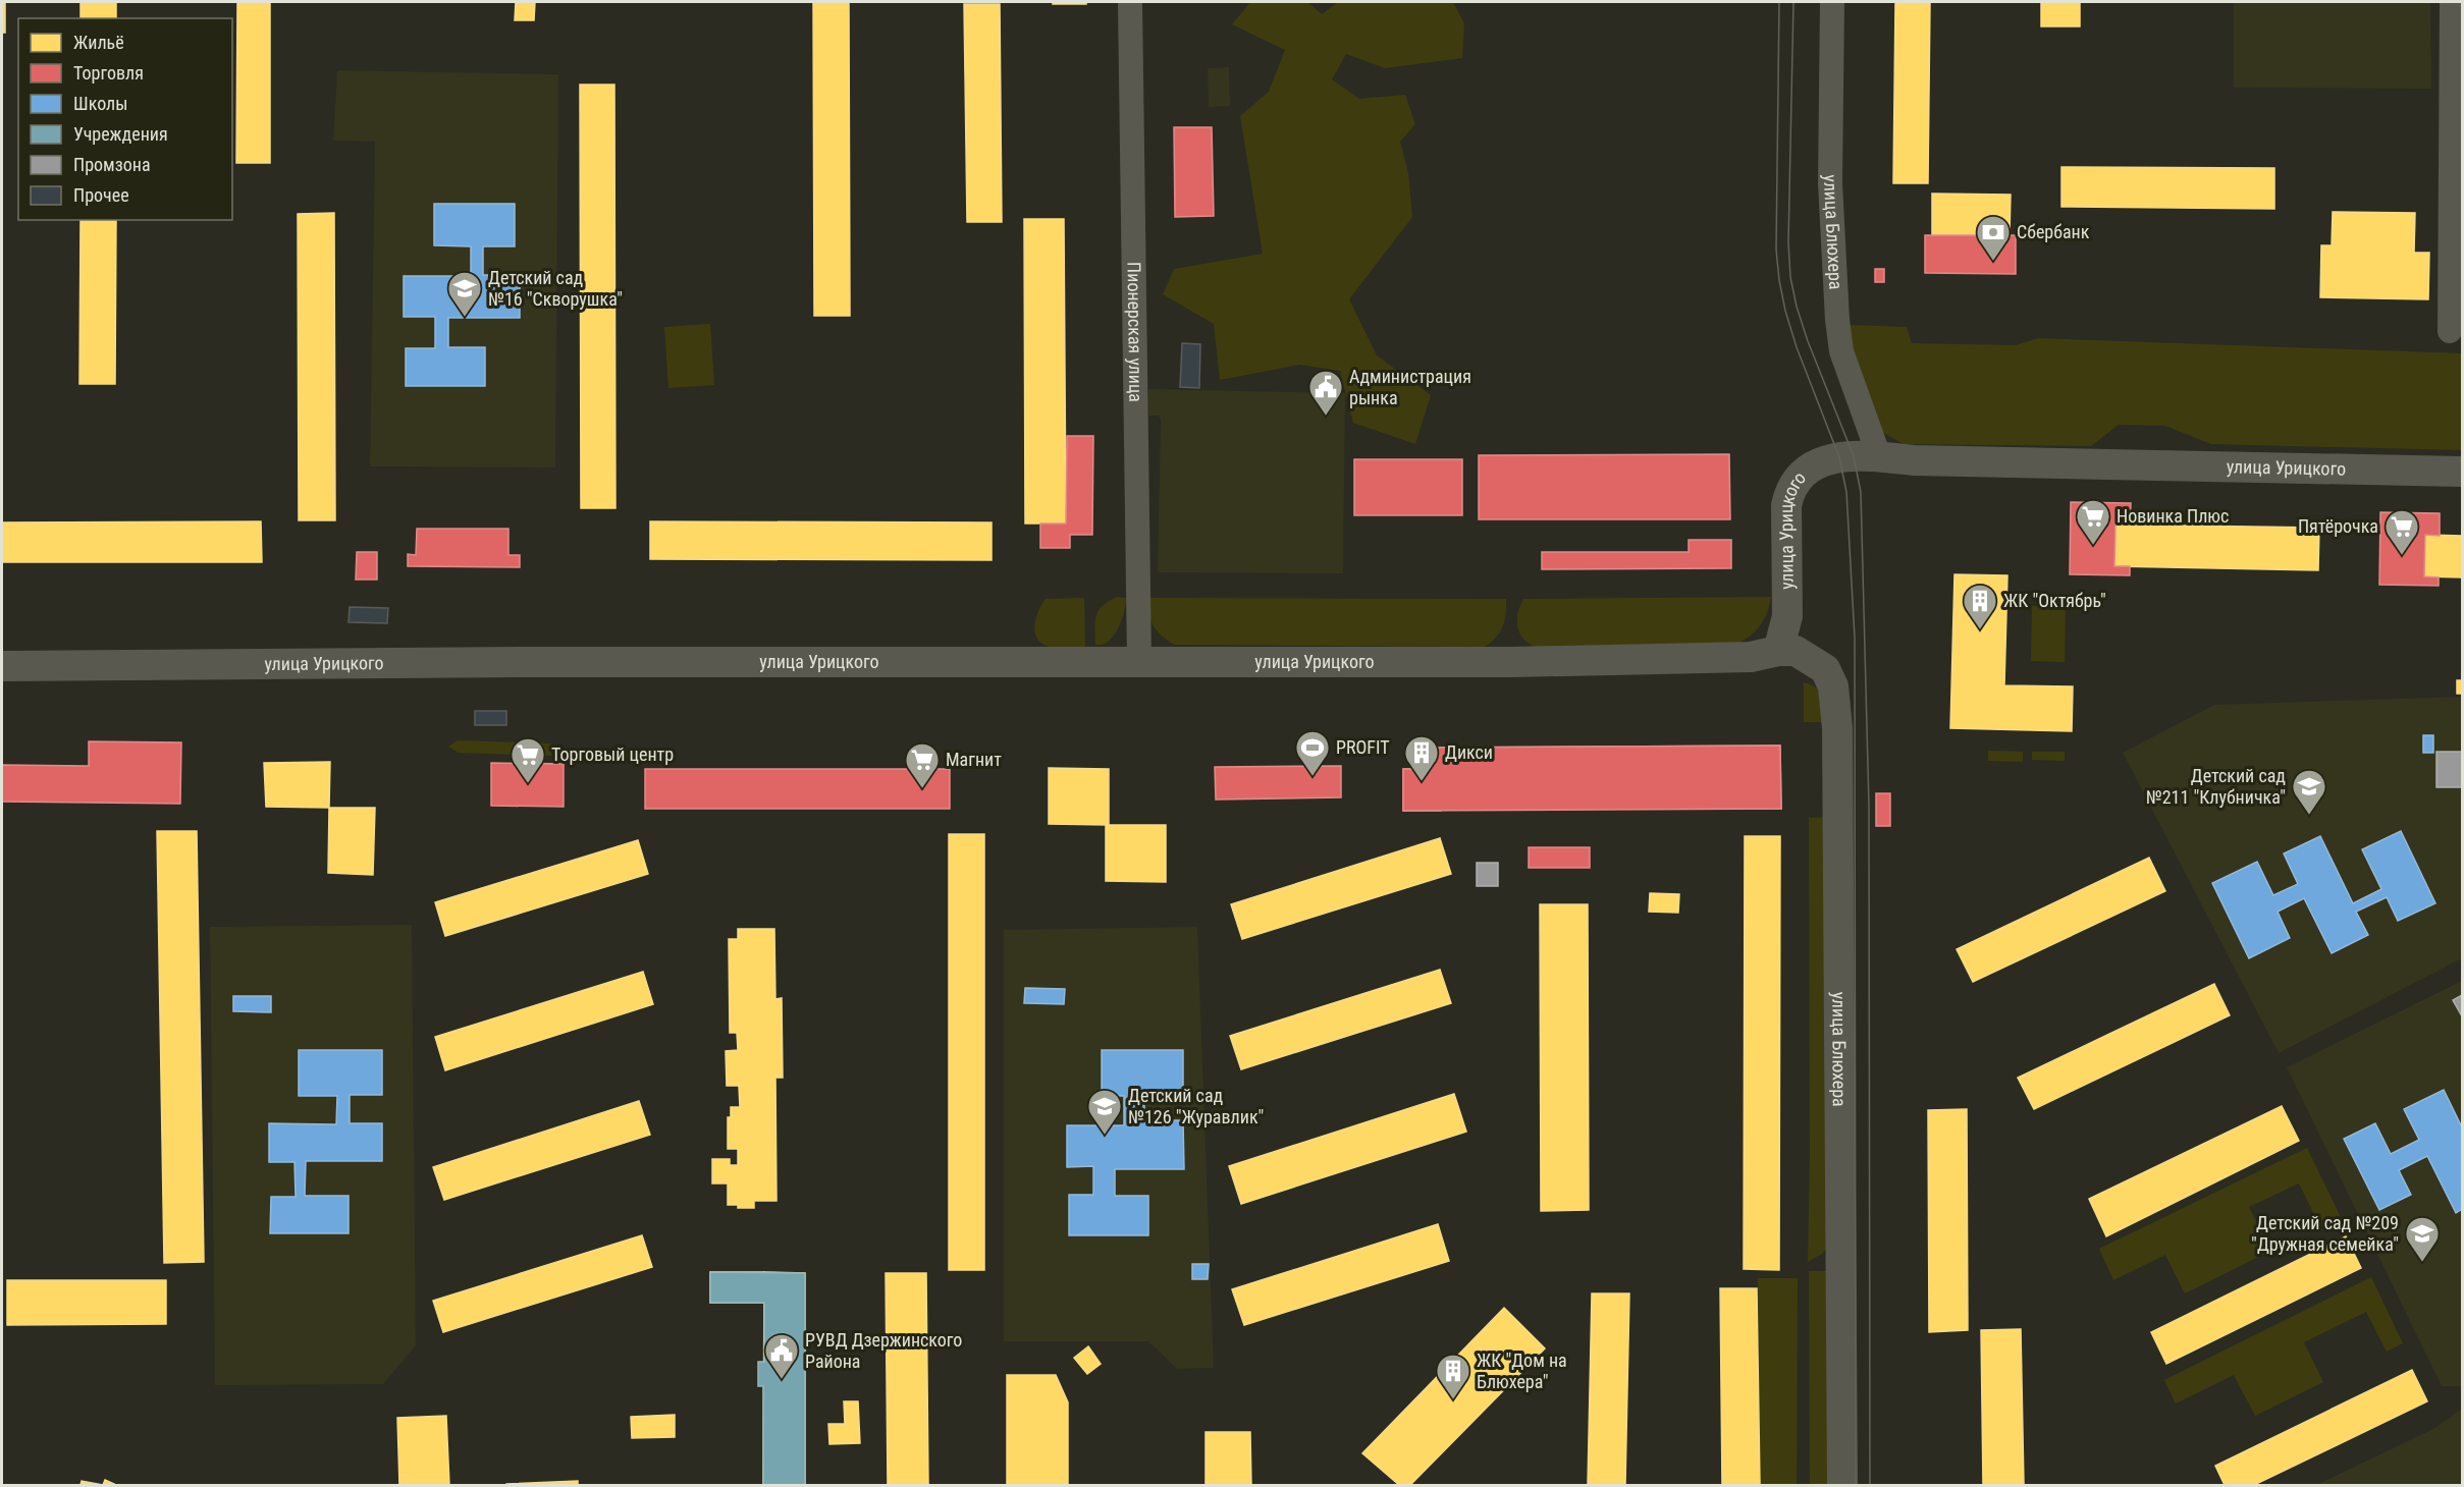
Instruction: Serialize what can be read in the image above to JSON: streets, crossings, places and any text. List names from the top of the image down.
{
  "streets": {
    "street": ["улица Блюхера", "Пионерская улица", "улица Урицкого"]
  },
  "crossings": [
    ["улица Блюхера", "улица Урицкого"],
    ["Пионерская улица", "улица Урицкого"]
  ],
  "places": {
    "bank": ["Сбербанк"],
    "school or university": [
      "Детский сад №16 \"Скворушка\"",
      "Детский сад №211 \"Клубничка\"",
      "Детский сад №126 \"Журавлик\"",
      "Детский сад №209 \"Дружная семейка\""
    ],
    "public building": ["Администрация рынка", "РУВД Дзержинского Района"],
    "supermarket": [
      "Новинка Плюс",
      "Пятёрочка",
      "Торговый центр",
      "Магнит"
    ],
    "building": ["ЖК \"Октябрь\"", "Дикси", "ЖК \"Дом на Блюхера\""],
    "sports": ["PROFIT"]
  },
  "legend": [
    "Жильё",
    "Торговля",
    "Школы",
    "Учреждения",
    "Промзона",
    "Прочее"
  ]
}
